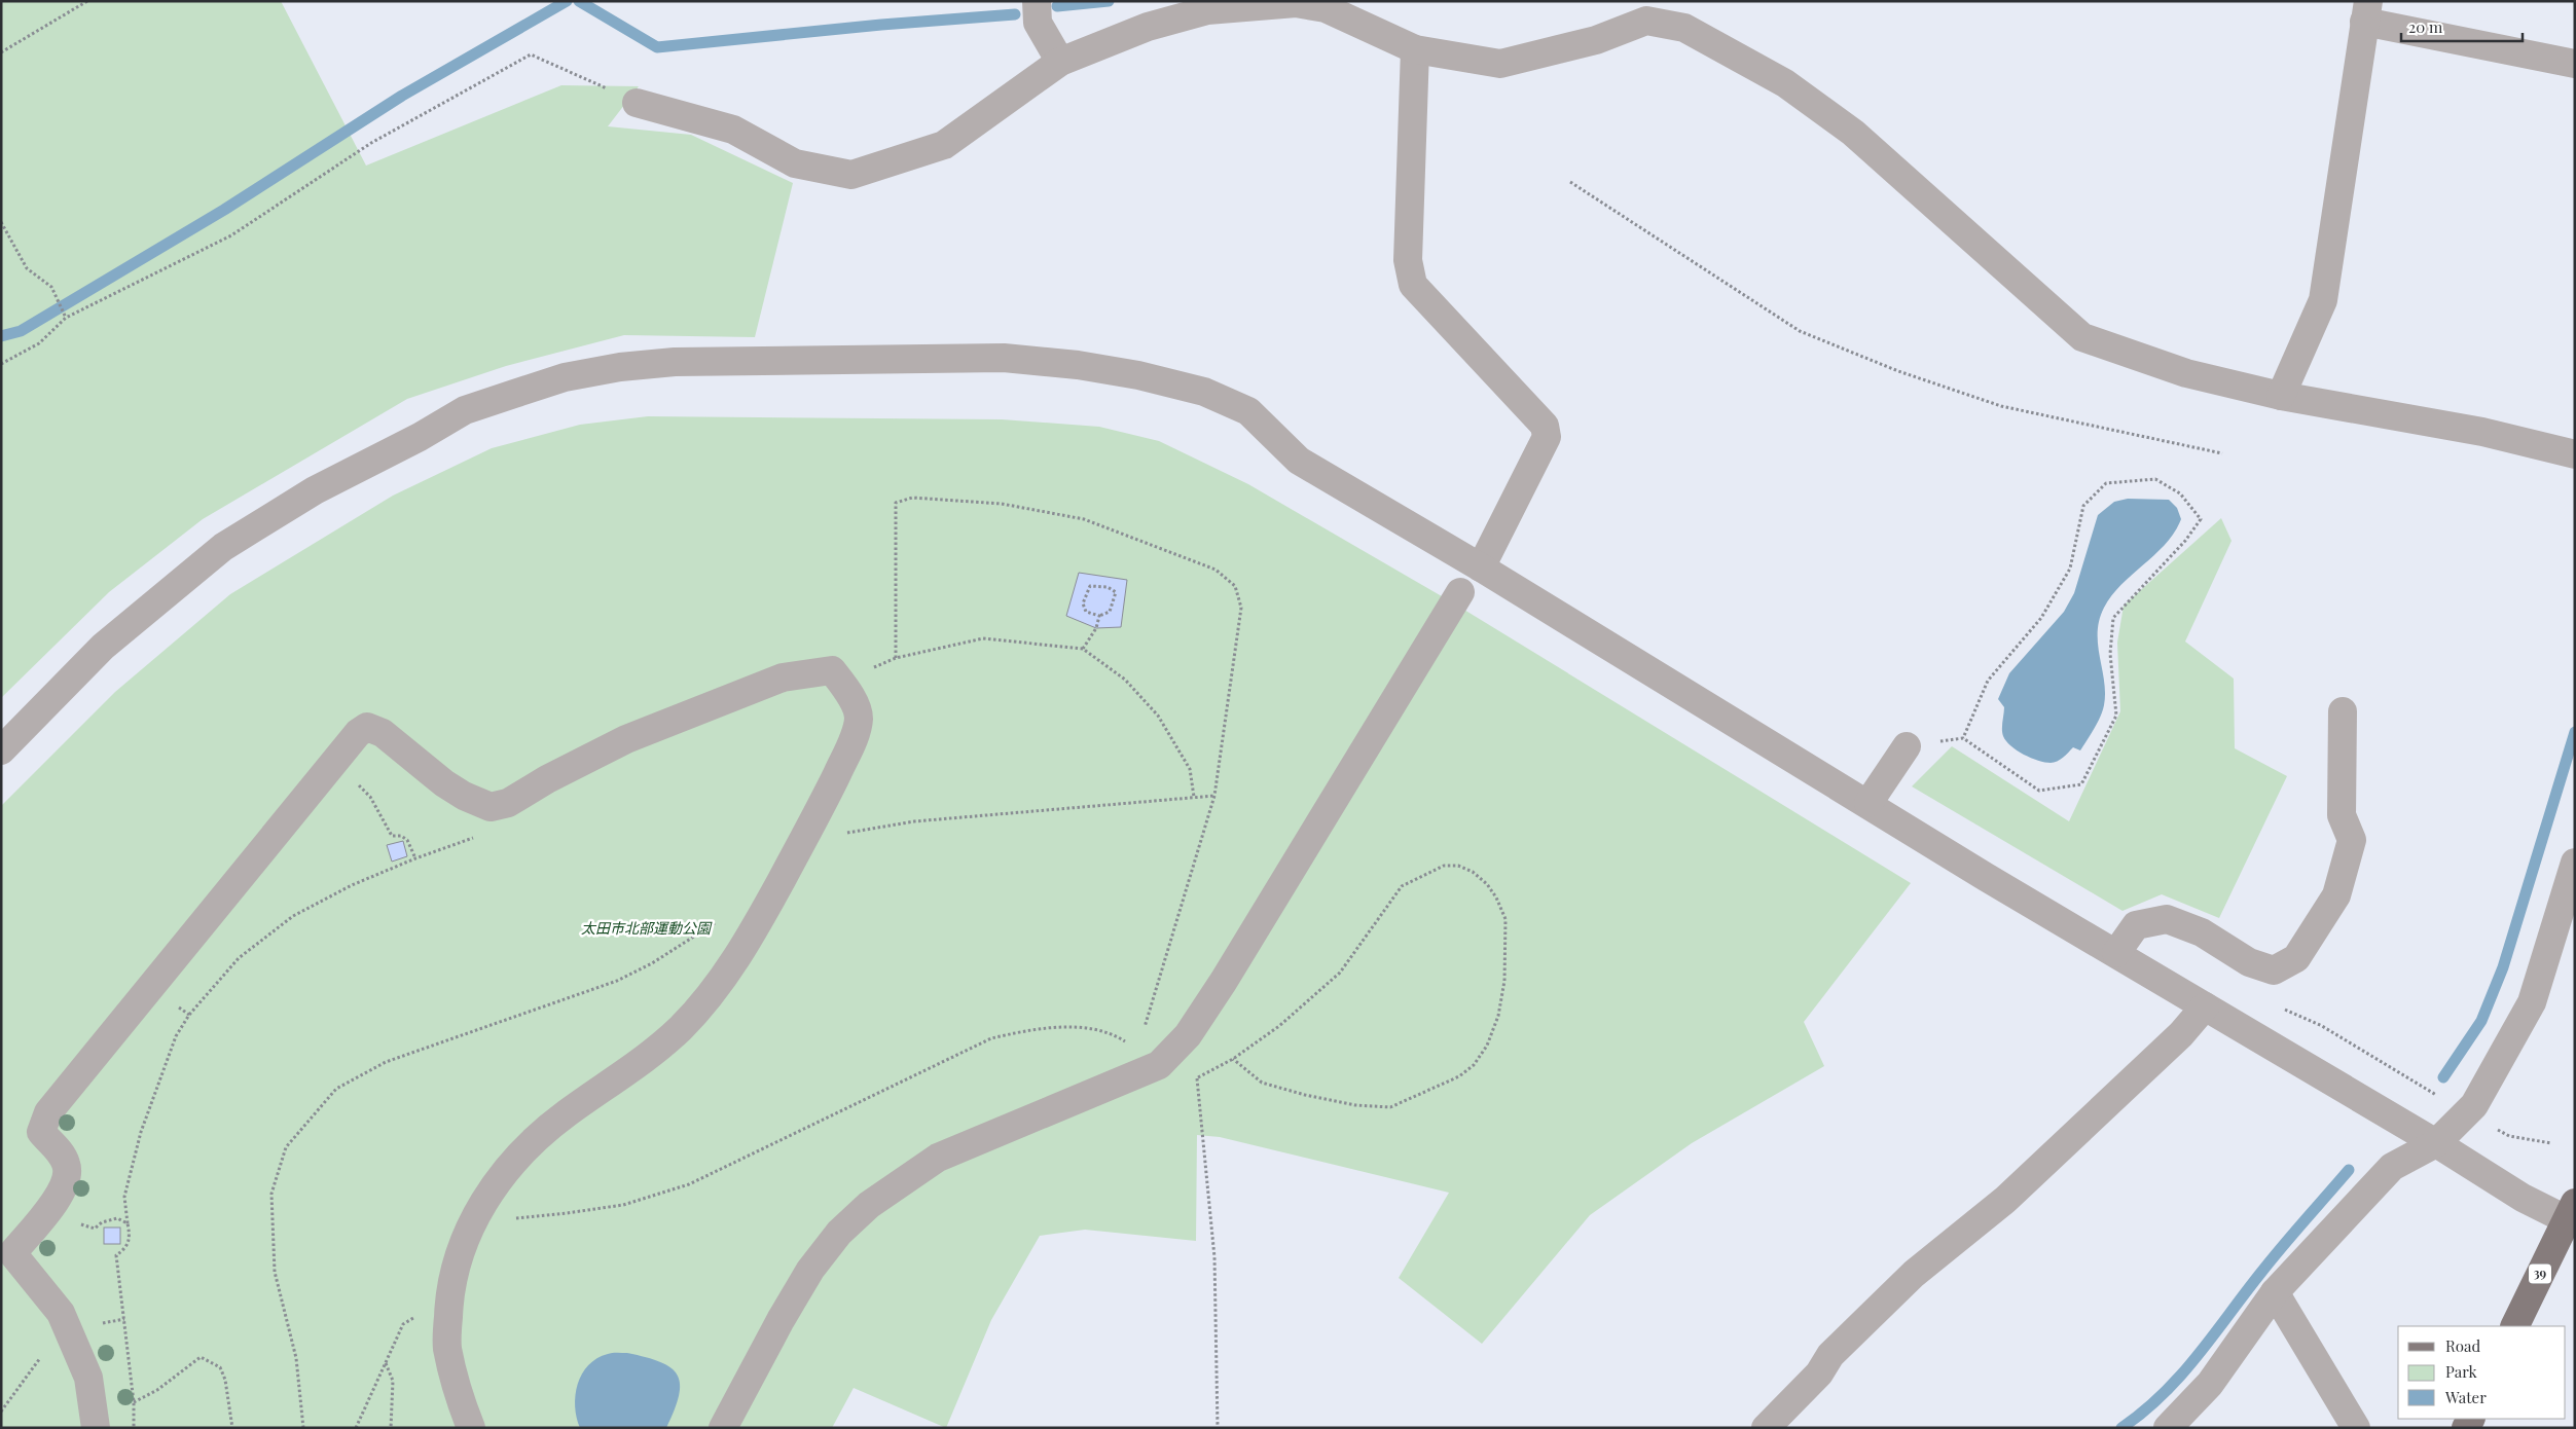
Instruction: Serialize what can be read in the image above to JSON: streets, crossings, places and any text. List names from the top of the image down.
{
  "streets": {
    "main road": ["39"]
  },
  "parks": ["太田市北部運動公園"],
  "legend": ["Road", "Park", "Water"],
  "scale_bar": "20 m"
}
